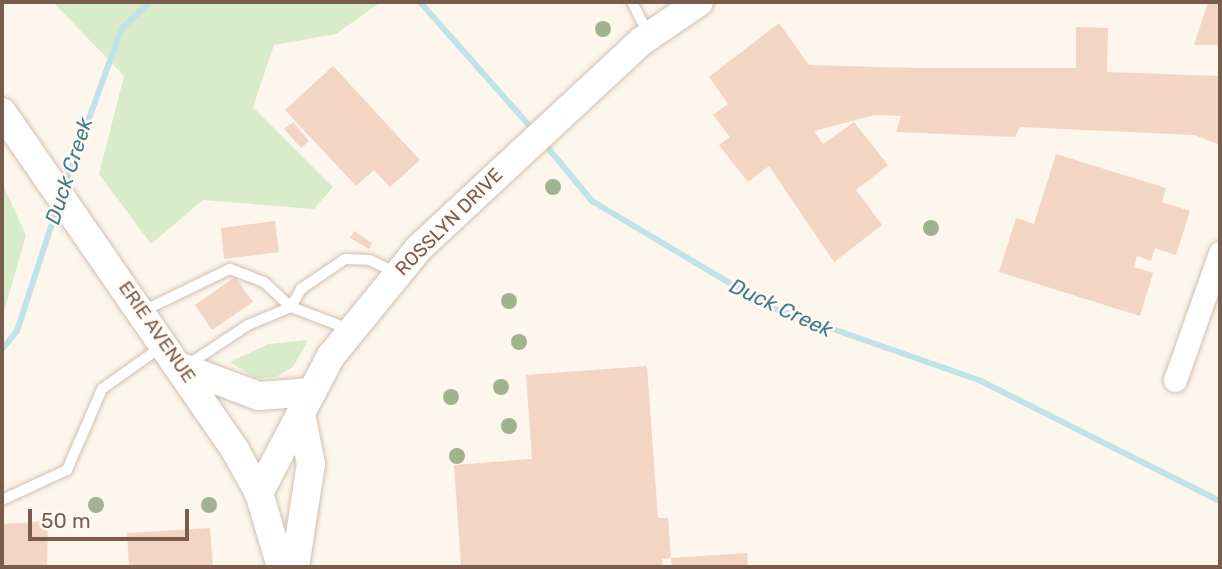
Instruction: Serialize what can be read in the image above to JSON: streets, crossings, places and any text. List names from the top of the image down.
{
  "streets": {
    "street": ["ROSSLYN DRIVE", "ERIE AVENUE"]
  },
  "crossings": [
    ["ROSSLYN DRIVE", "ERIE AVENUE"]
  ],
  "water": ["Duck Creek"],
  "scale_bar": "50 m"
}
